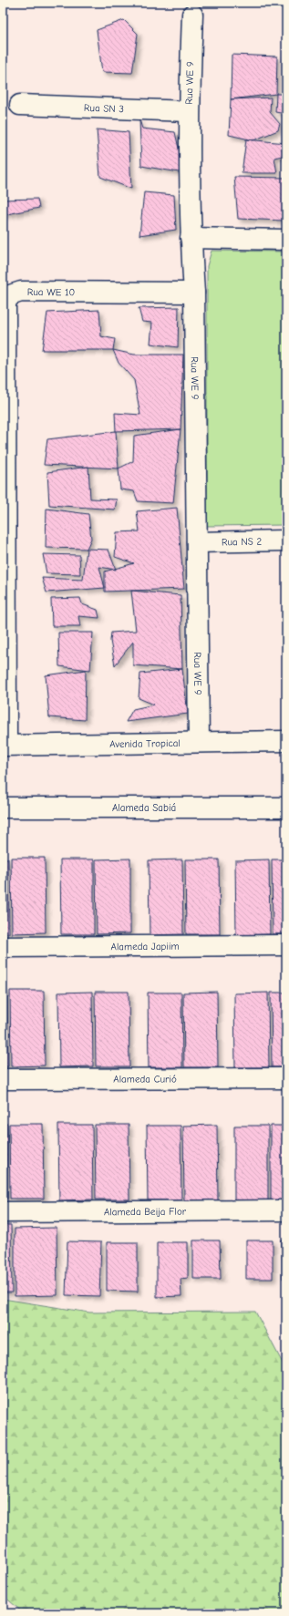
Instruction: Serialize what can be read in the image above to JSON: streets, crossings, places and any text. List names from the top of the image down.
{
  "streets": {
    "street": [
      "Rua WE 9",
      "Rua SN 3",
      "Rua WE 10",
      "Rua NS 2",
      "Avenida Tropical",
      "Alameda Sabiá",
      "Alameda Japiim",
      "Alameda Curió",
      "Alameda Beija Flor"
    ]
  },
  "crossings": [
    ["Rua WE 9", "Rua SN 3"],
    ["Rua WE 9", "Rua WE 10"],
    ["Rua WE 9", "Rua NS 2"],
    ["Rua WE 9", "Avenida Tropical"],
    ["Rua WE 10", "Avenida Tropical"]
  ]
}
